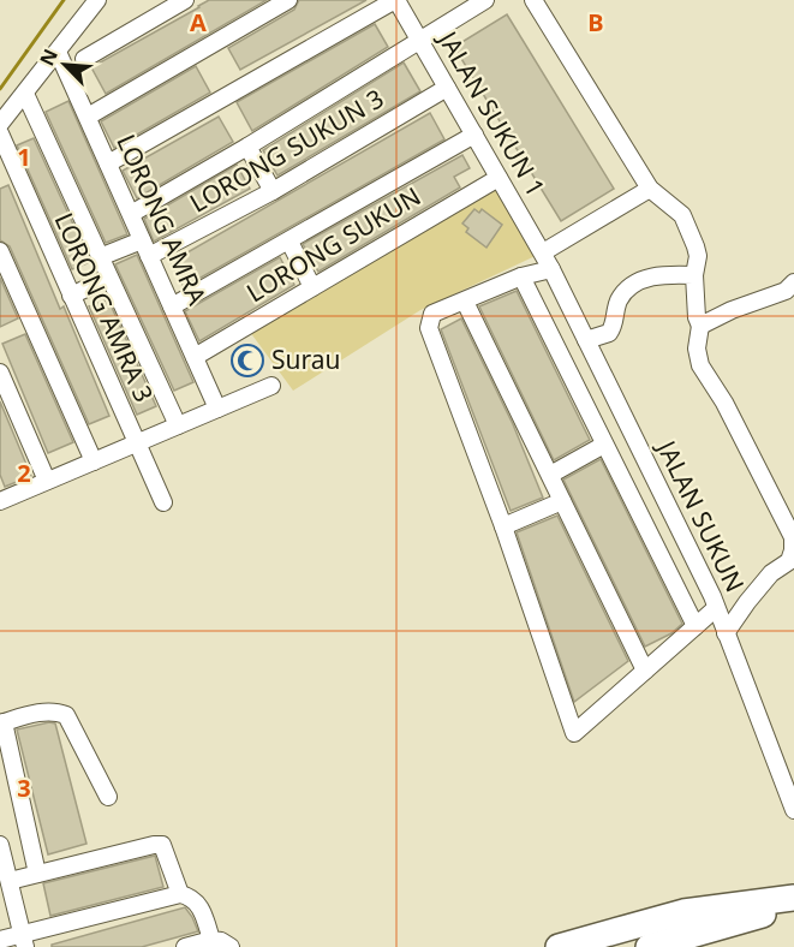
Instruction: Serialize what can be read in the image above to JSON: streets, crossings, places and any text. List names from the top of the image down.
{
  "streets": {
    "street": [
      "JALAN SUKUN 1",
      "LORONG SUKUN 3",
      "LORONG AMRA",
      "LORONG SUKUN",
      "LORONG AMRA 3",
      "JALAN SUKUN"
    ]
  },
  "crossings": [
    ["JALAN SUKUN 1", "LORONG SUKUN 3"],
    ["JALAN SUKUN 1", "LORONG SUKUN"],
    ["JALAN SUKUN 1", "JALAN SUKUN"],
    ["LORONG SUKUN 3", "LORONG AMRA"],
    ["LORONG AMRA", "LORONG SUKUN"]
  ],
  "places": {
    "mosque": ["Surau"]
  },
  "north": "top left",
  "grid": {
    "columns": ["A", "B"],
    "rows": ["1", "2", "3"]
  }
}
